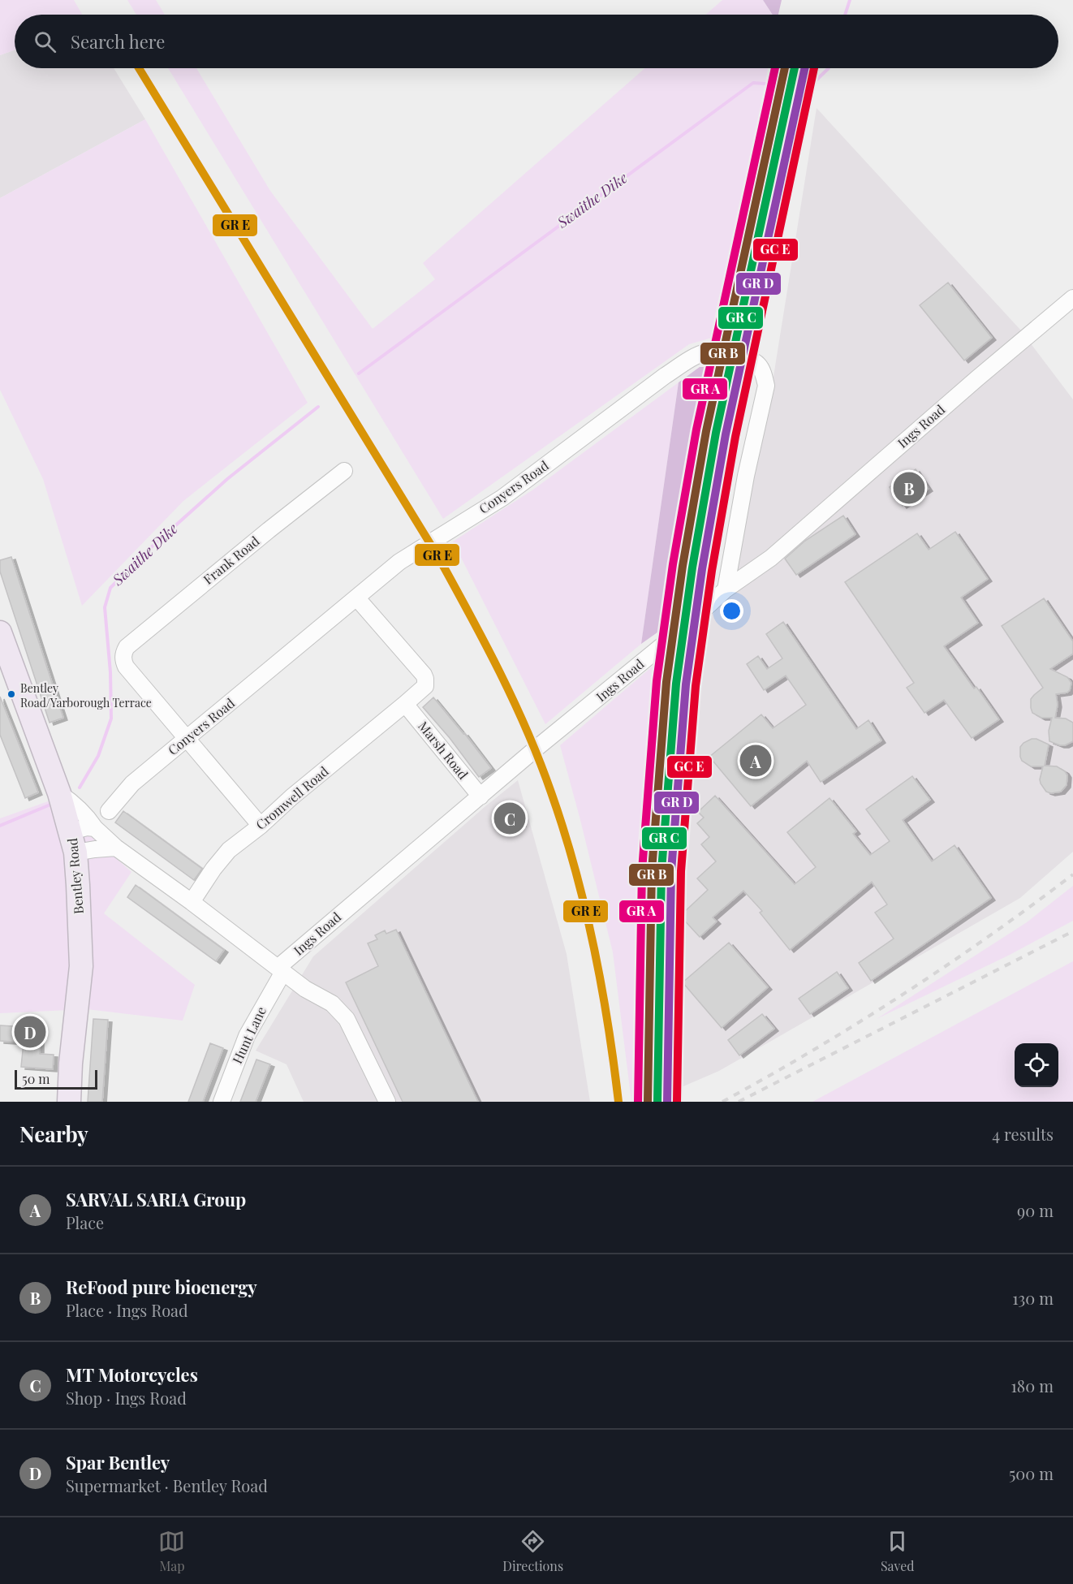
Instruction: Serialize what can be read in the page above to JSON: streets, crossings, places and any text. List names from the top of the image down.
{
  "streets": {
    "highway": ["Bentley Road"],
    "street": [
      "Ings Road",
      "Conyers Road",
      "Frank Road",
      "Marsh Road",
      "Cromwell Road",
      "Hunt Lane"
    ]
  },
  "crossings": [
    ["Ings Road", "Conyers Road"],
    ["Ings Road", "Marsh Road"],
    ["Ings Road", "Hunt Lane"],
    ["Conyers Road", "Frank Road"],
    ["Conyers Road", "Cromwell Road"],
    ["Marsh Road", "Cromwell Road"]
  ],
  "water": ["Swaithe Dike"],
  "places": ["Bentley Road/Yarborough Terrace"],
  "scale_bar": "50 m",
  "page": {
    "search": "Search here",
    "pins": [
      "B",
      "A",
      "C",
      "D"
    ],
    "scale": "50 m",
    "heading": ["Nearby", "4 results"],
    "list": [
      {
        "mark": "A",
        "name": "SARVAL SARIA Group",
        "note": "Place",
        "value": "90 m"
      },
      {
        "mark": "B",
        "name": "ReFood pure bioenergy",
        "note": "Place · Ings Road",
        "value": "130 m"
      },
      {
        "mark": "C",
        "name": "MT Motorcycles",
        "note": "Shop · Ings Road",
        "value": "180 m"
      },
      {
        "mark": "D",
        "name": "Spar Bentley",
        "note": "Supermarket · Bentley Road",
        "value": "500 m"
      }
    ],
    "nav": ["Map", "Directions", "Saved"]
  }
}
